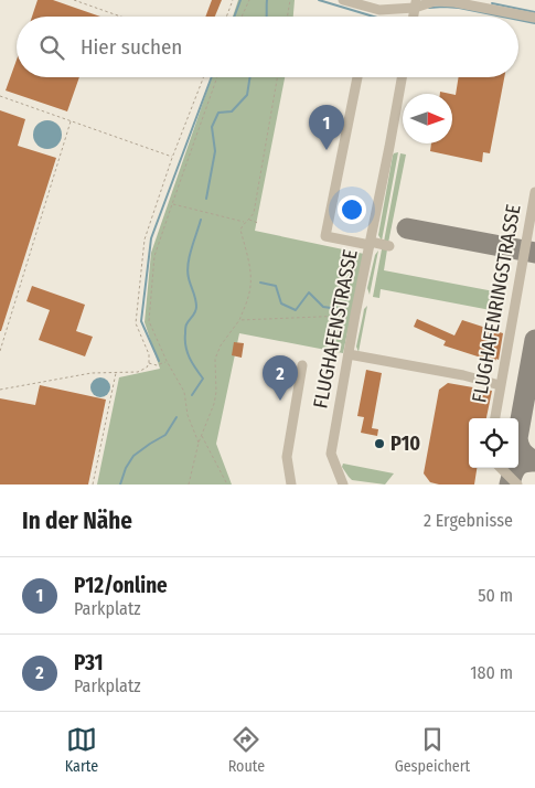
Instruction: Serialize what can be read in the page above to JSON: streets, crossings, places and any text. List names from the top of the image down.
{
  "streets": {
    "street": ["FLUGHAFENRINGSTRASSE", "FLUGHAFENSTRASSE"]
  },
  "places": ["P10"],
  "north": "right",
  "page": {
    "search": "Hier suchen",
    "pins": ["1", "2"],
    "heading": ["In der Nähe", "2 Ergebnisse"],
    "list": [
      {
        "mark": "1",
        "name": "P12/online",
        "note": "Parkplatz",
        "value": "50 m"
      },
      {
        "mark": "2",
        "name": "P31",
        "note": "Parkplatz",
        "value": "180 m"
      }
    ],
    "nav": ["Karte", "Route", "Gespeichert"]
  }
}
